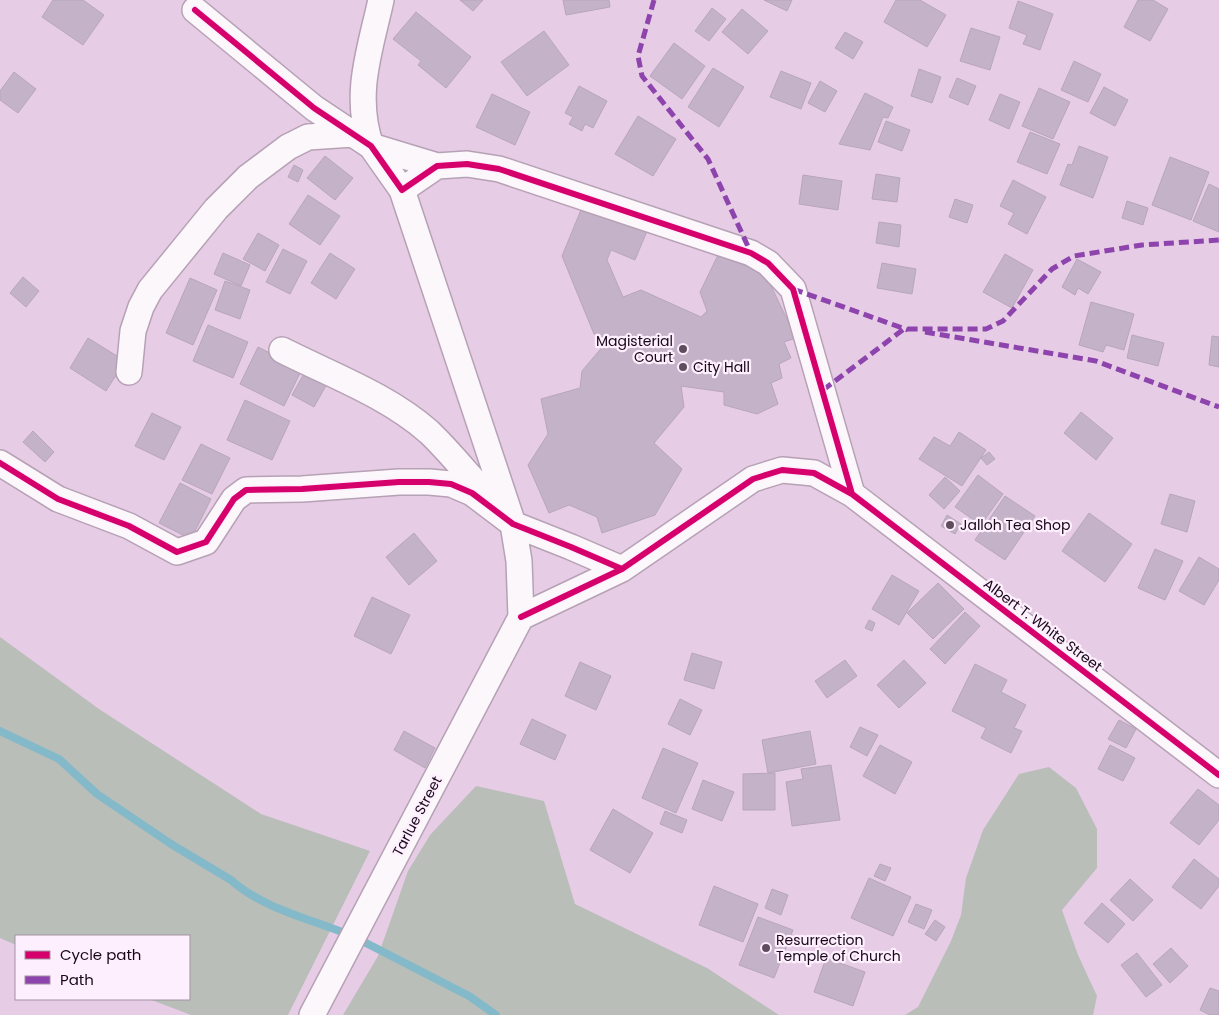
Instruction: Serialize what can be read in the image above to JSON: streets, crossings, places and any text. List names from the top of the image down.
{
  "streets": {
    "street": ["Albert T. White Street", "Tarlue Street"]
  },
  "crossings": [
    ["Albert T. White Street", "Tarlue Street"]
  ],
  "places": [
    "Magisterial Court",
    "City Hall",
    "Jalloh Tea Shop",
    "Resurrection Temple of Church"
  ],
  "legend": ["Cycle path", "Path"]
}
